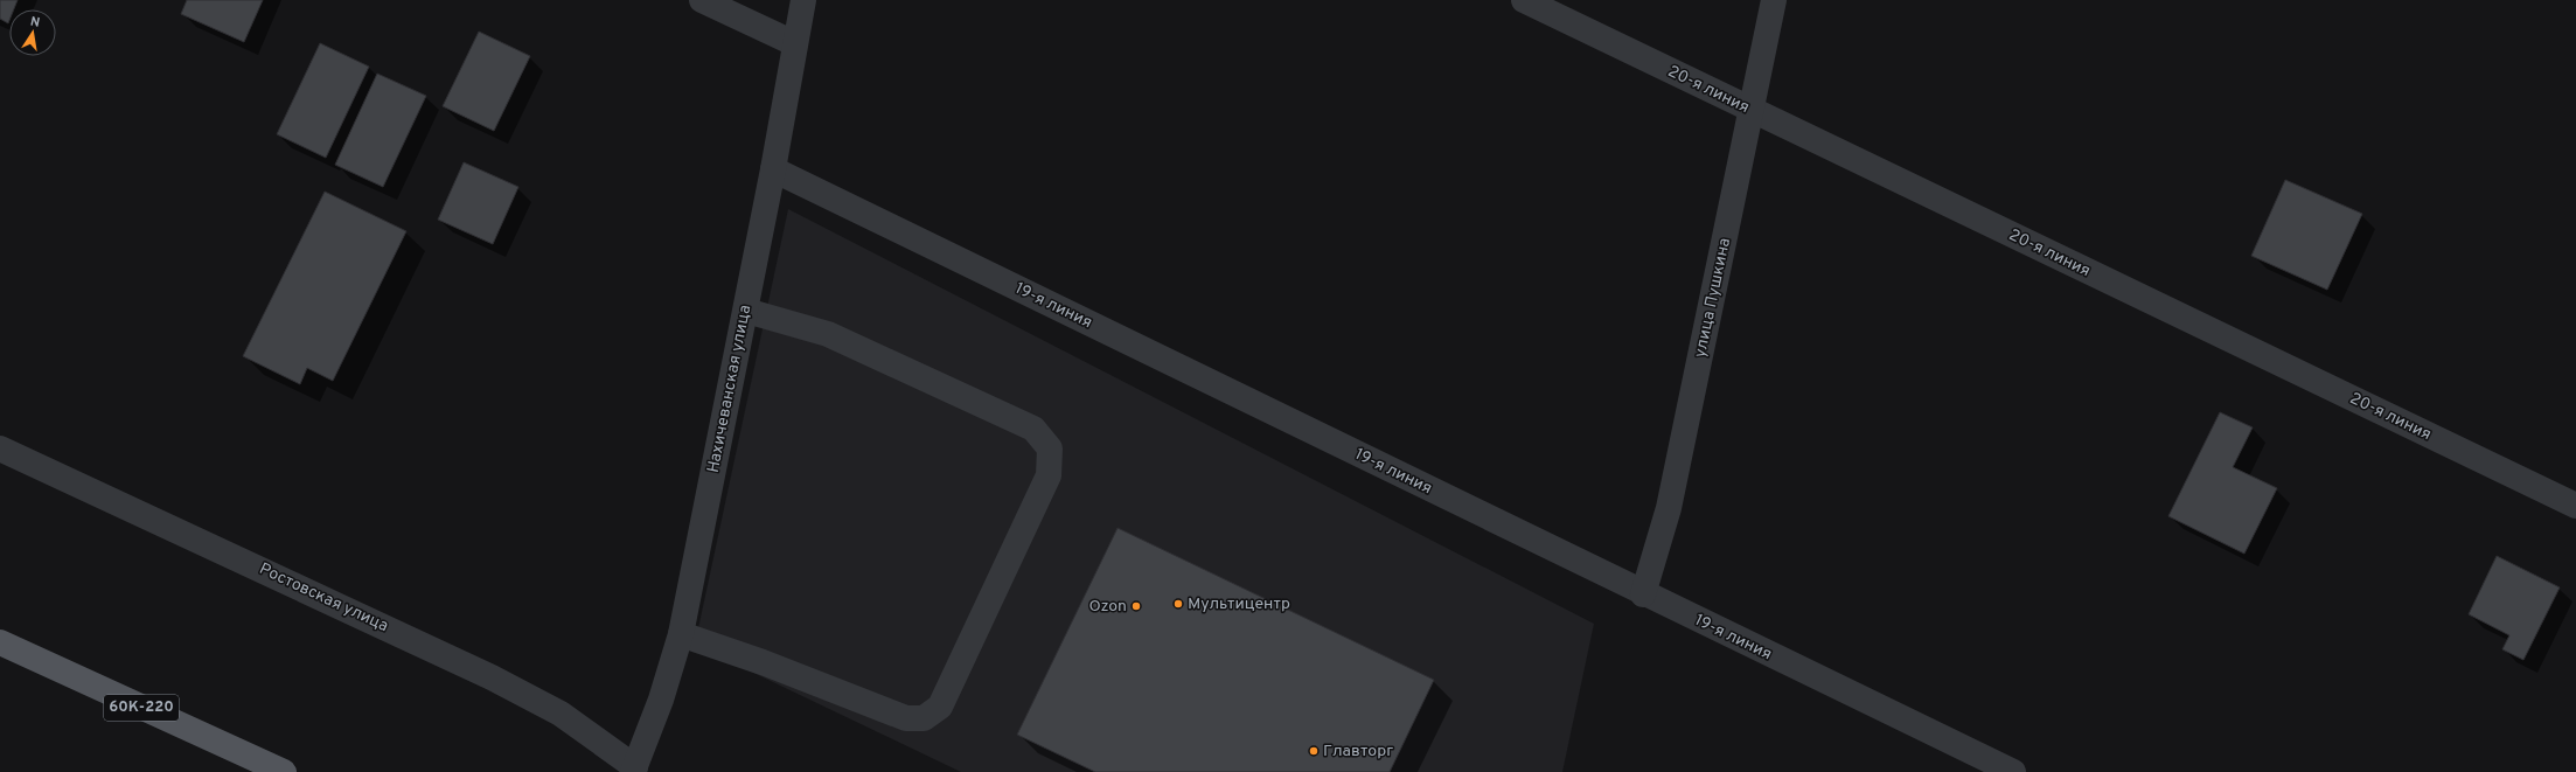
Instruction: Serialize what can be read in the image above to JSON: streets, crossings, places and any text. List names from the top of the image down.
{
  "streets": {
    "main road": ["60К-220"],
    "street": [
      "20-я линия",
      "улица Пушкина",
      "19-я линия",
      "Нахичеванская улица",
      "Ростовская улица"
    ]
  },
  "crossings": [
    ["20-я линия", "улица Пушкина"],
    ["улица Пушкина", "19-я линия"],
    ["19-я линия", "Нахичеванская улица"],
    ["Нахичеванская улица", "Ростовская улица"]
  ],
  "places": ["Мультицентр", "Ozon", "Главторг"],
  "north": "top"
}
